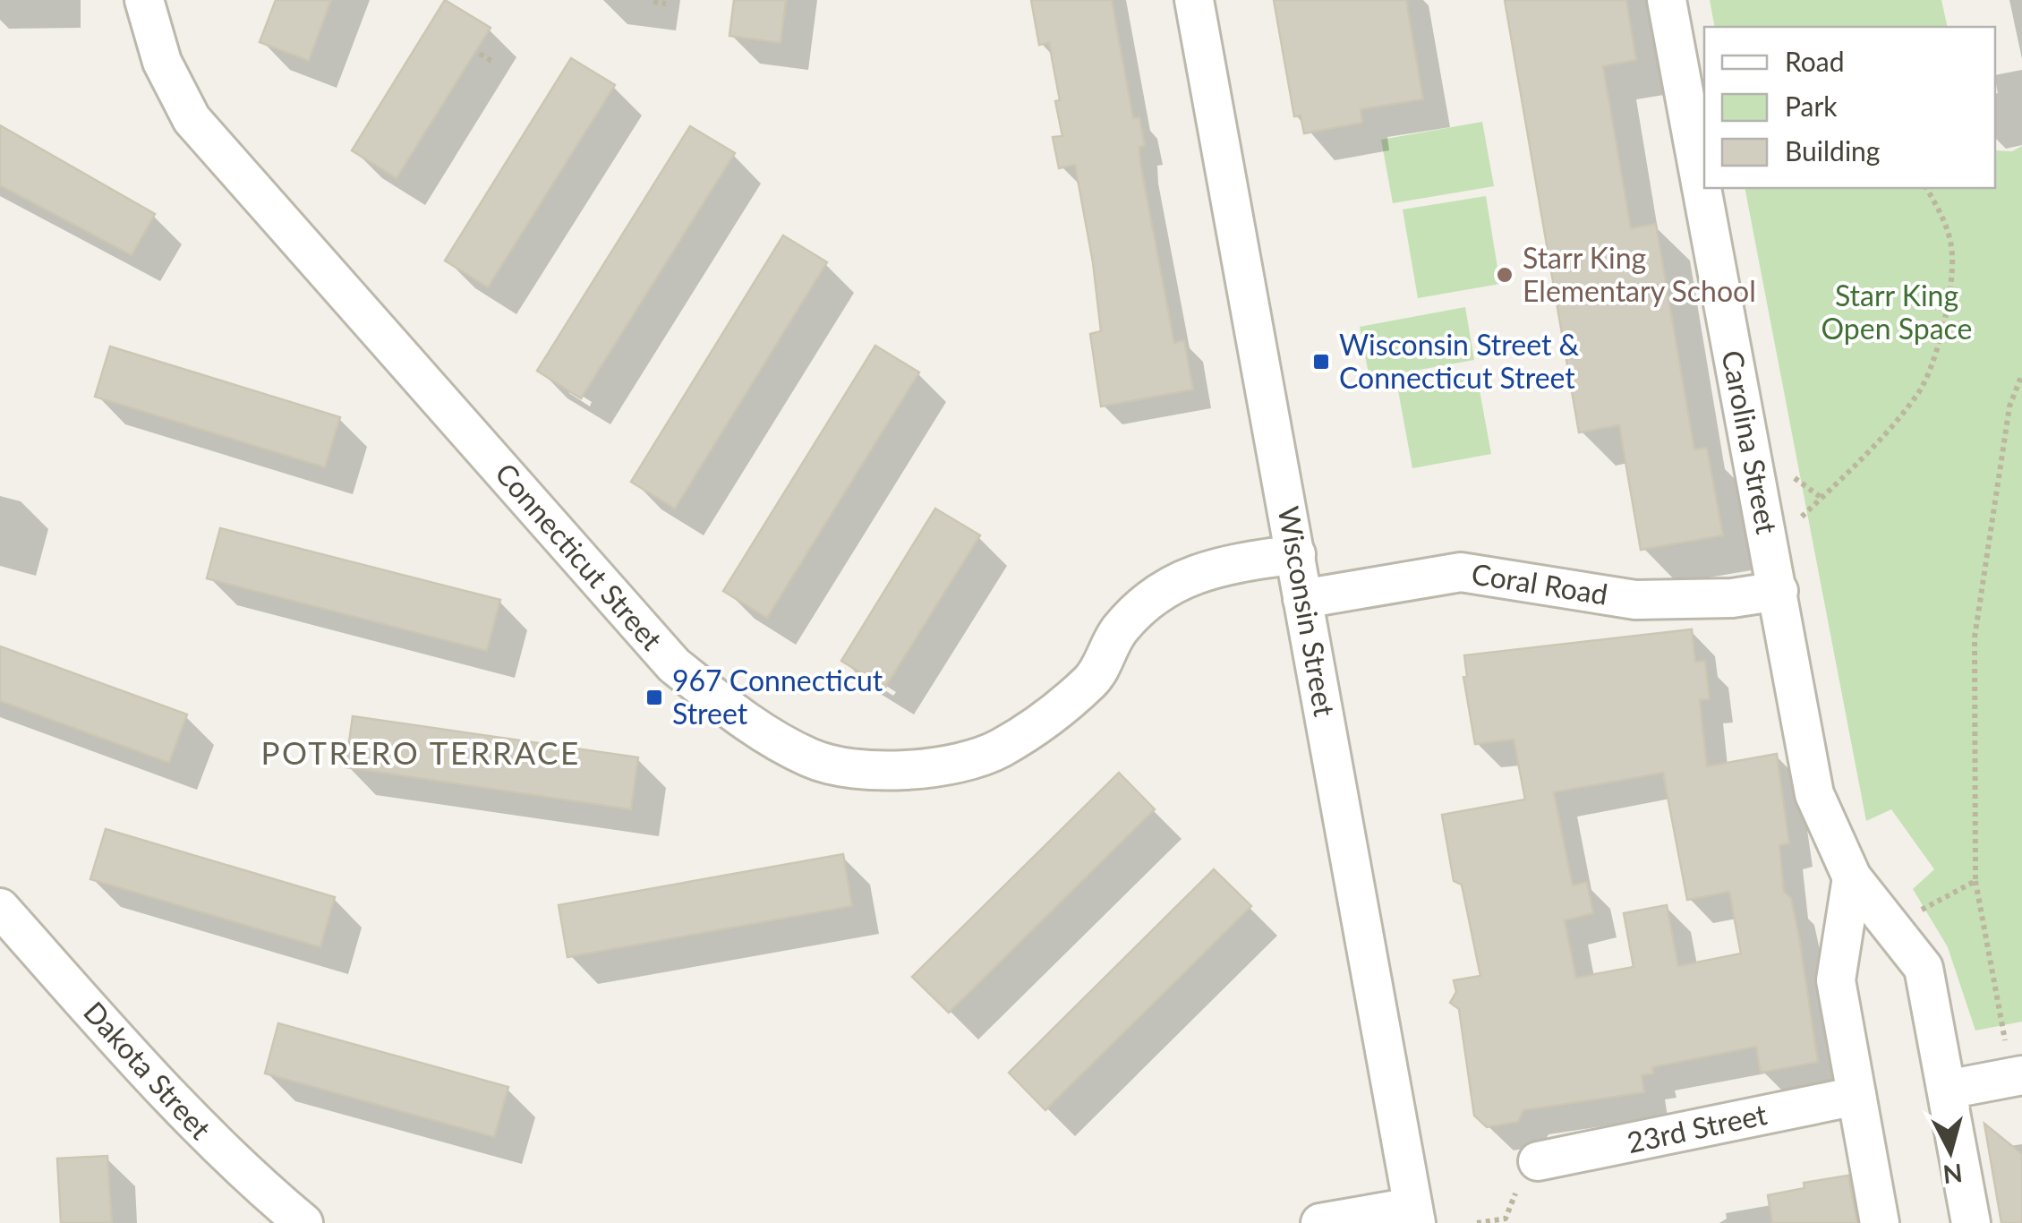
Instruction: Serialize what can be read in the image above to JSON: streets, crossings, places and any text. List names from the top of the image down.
{
  "streets": {
    "street": [
      "Carolina Street",
      "Connecticut Street",
      "Coral Road",
      "Wisconsin Street",
      "Dakota Street",
      "23rd Street"
    ]
  },
  "crossings": [
    ["Carolina Street", "Coral Road"],
    ["Connecticut Street", "Wisconsin Street"],
    ["Coral Road", "Wisconsin Street"]
  ],
  "districts": ["POTRERO TERRACE"],
  "parks": ["Starr King Open Space"],
  "places": {
    "other": ["Starr King Elementary School"],
    "transit": ["Wisconsin Street & Connecticut Street", "967 Connecticut Street"]
  },
  "legend": ["Road", "Park", "Building"],
  "north": "bottom"
}
